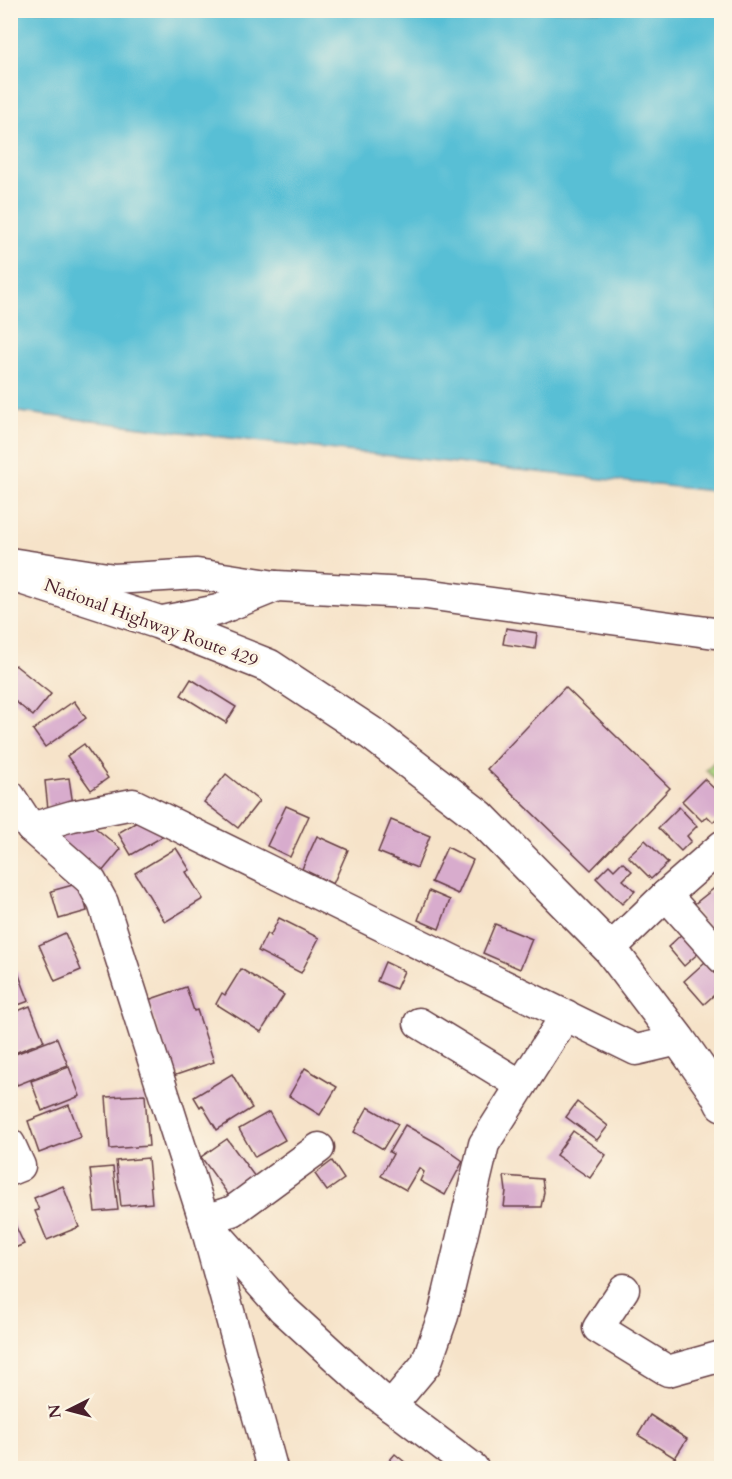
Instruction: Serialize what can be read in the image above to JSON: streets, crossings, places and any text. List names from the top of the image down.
{
  "streets": {
    "highway": ["National Highway Route 429"]
  },
  "north": "left"
}
